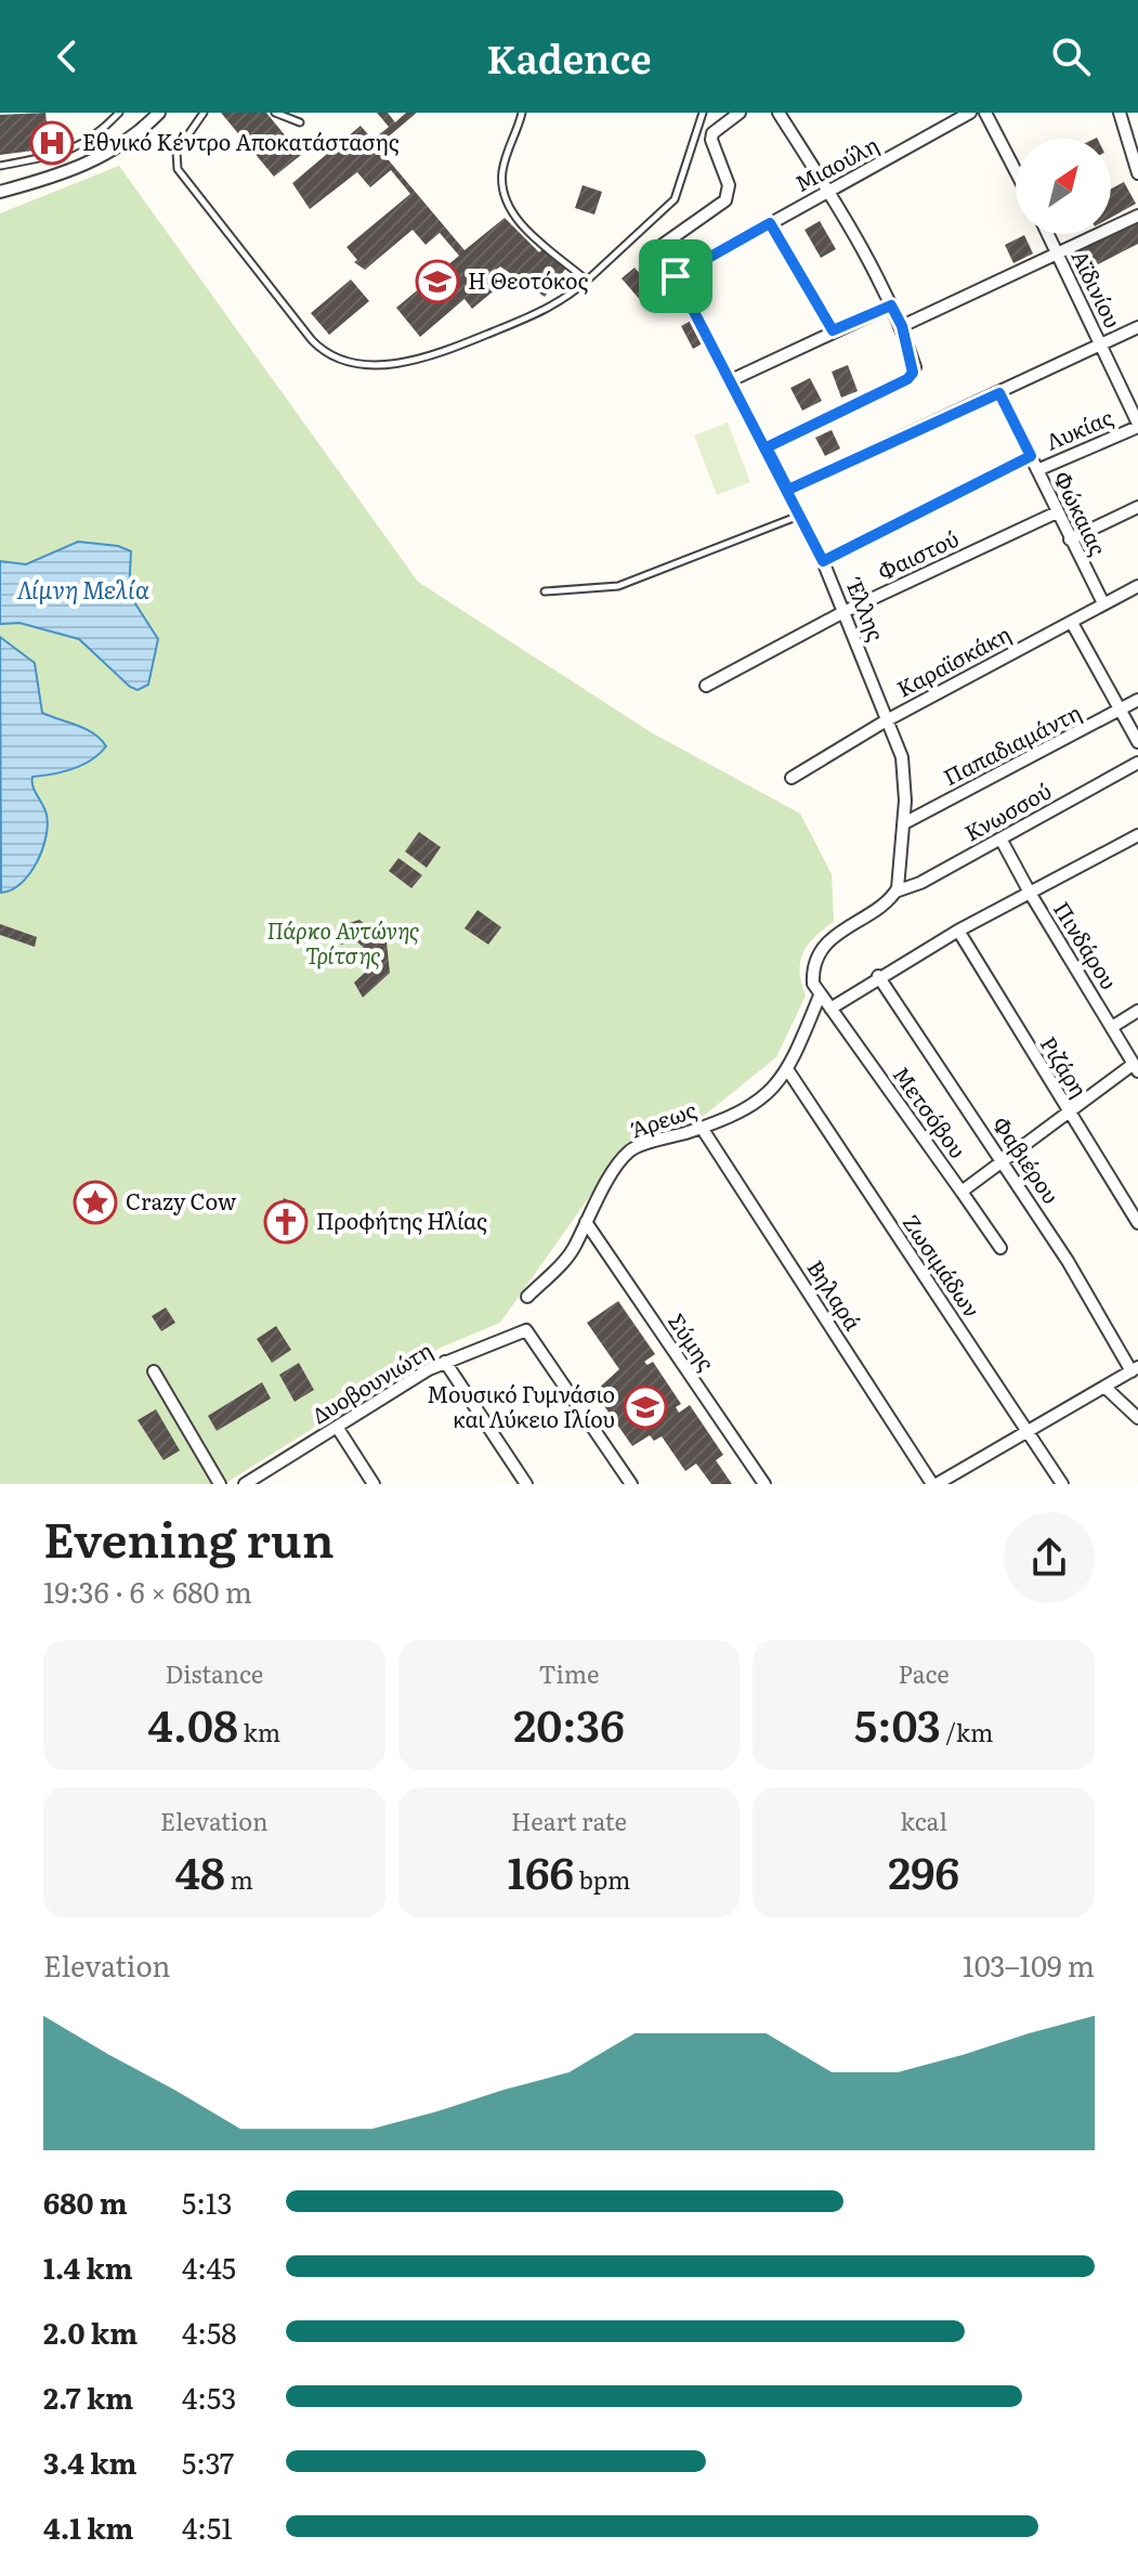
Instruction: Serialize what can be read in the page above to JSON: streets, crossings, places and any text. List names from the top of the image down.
{
  "streets": {
    "street": [
      "Μιαούλη",
      "Αϊδινίου",
      "Λυκίας",
      "Φώκαιας",
      "Φαιστού",
      "Έλλης",
      "Καραϊσκάκη",
      "Παπαδιαμάντη",
      "Κνωσσού",
      "Πινδάρου",
      "Ριζάρη",
      "Μετσόβου",
      "Άρεως",
      "Φαβιέρου",
      "Ζωσιμάδων",
      "Βηλαρά",
      "Σύμης",
      "Δυοβουνιώτη"
    ]
  },
  "crossings": [
    ["Μιαούλη", "Έλλης"],
    ["Αϊδινίου", "Λυκίας"],
    ["Λυκίας", "Φώκαιας"],
    ["Φώκαιας", "Φαιστού"],
    ["Φώκαιας", "Καραϊσκάκη"],
    ["Φαιστού", "Έλλης"],
    ["Έλλης", "Καραϊσκάκη"],
    ["Έλλης", "Παπαδιαμάντη"],
    ["Έλλης", "Κνωσσού"],
    ["Κνωσσού", "Πινδάρου"],
    ["Πινδάρου", "Μετσόβου"],
    ["Ριζάρη", "Μετσόβου"],
    ["Μετσόβου", "Φαβιέρου"],
    ["Άρεως", "Ζωσιμάδων"],
    ["Άρεως", "Βηλαρά"],
    ["Άρεως", "Σύμης"]
  ],
  "water": ["Λίμνη Μελία"],
  "parks": ["Πάρκο Αντώνης Τρίτσης"],
  "places": {
    "hospital": ["Εθνικό Κέντρο Αποκατάστασης"],
    "school or university": ["Η Θεοτόκος", "Μουσικό Γυμνάσιο και Λύκειο Ιλίου"],
    "place": ["Crazy Cow"],
    "church": ["Προφήτης Ηλίας"]
  },
  "north": "top right",
  "page": {
    "header": "Kadence",
    "heading": ["Evening run", "19:36 · 6 × 680 m"],
    "stats": [
      ["Distance", "4.08 km"],
      ["Time", "20:36"],
      ["Pace", "5:03 /km"],
      ["Elevation", "48 m"],
      ["Heart rate", "166 bpm"],
      ["kcal", "296"]
    ],
    "chart": ["Elevation", "103–109 m"],
    "list": [
      {
        "name": "680 m",
        "note": "5:13"
      },
      {
        "name": "1.4 km",
        "note": "4:45"
      },
      {
        "name": "2.0 km",
        "note": "4:58"
      },
      {
        "name": "2.7 km",
        "note": "4:53"
      },
      {
        "name": "3.4 km",
        "note": "5:37"
      },
      {
        "name": "4.1 km",
        "note": "4:51"
      }
    ]
  }
}
